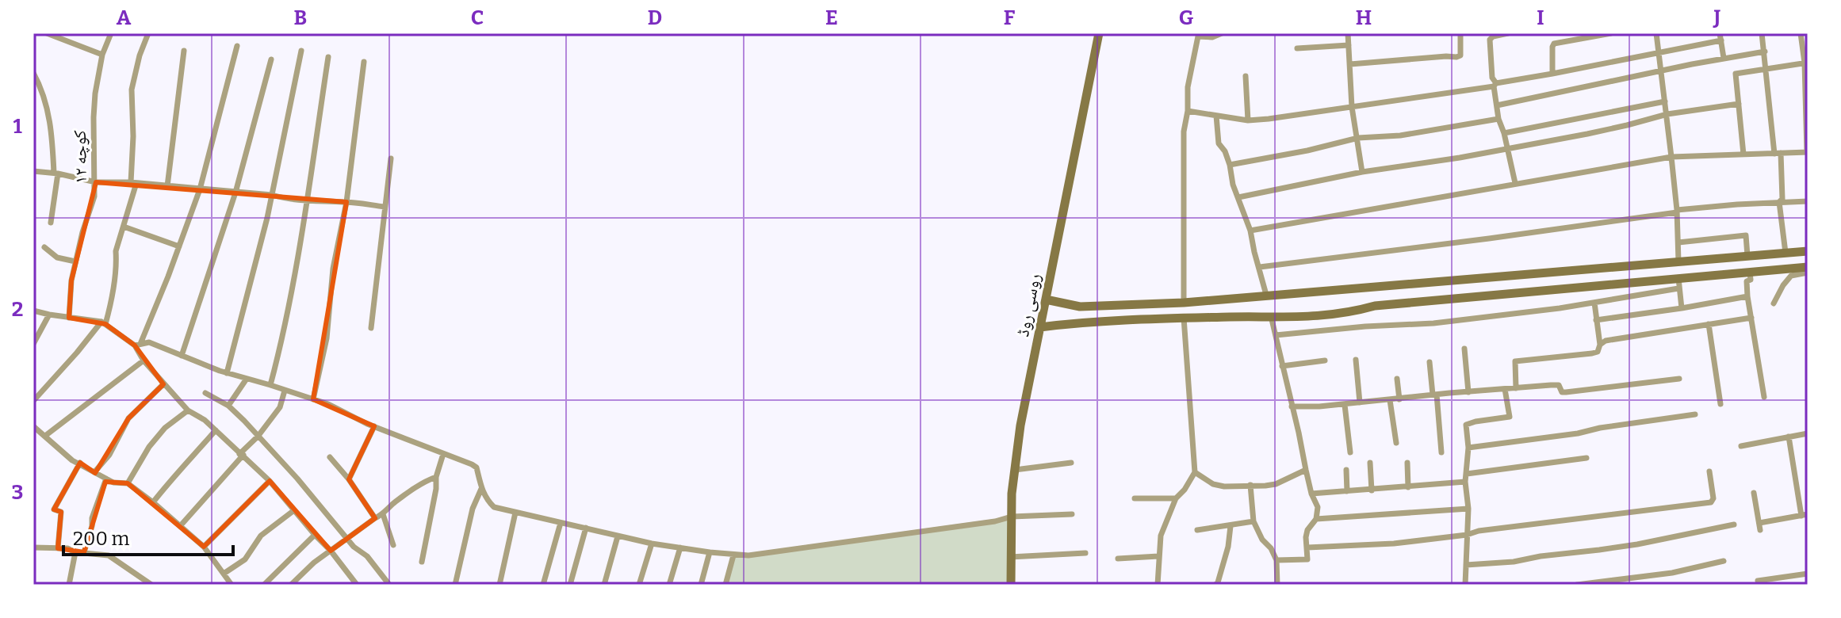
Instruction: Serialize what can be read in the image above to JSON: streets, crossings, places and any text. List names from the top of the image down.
{
  "streets": {
    "street": ["کوچه ۱۲", "روسی روڈ"]
  },
  "scale_bar": "200 m",
  "grid": {
    "columns": [
      "A",
      "B",
      "C",
      "D",
      "E",
      "F",
      "G",
      "H",
      "I",
      "J"
    ],
    "rows": ["1", "2", "3"]
  }
}
